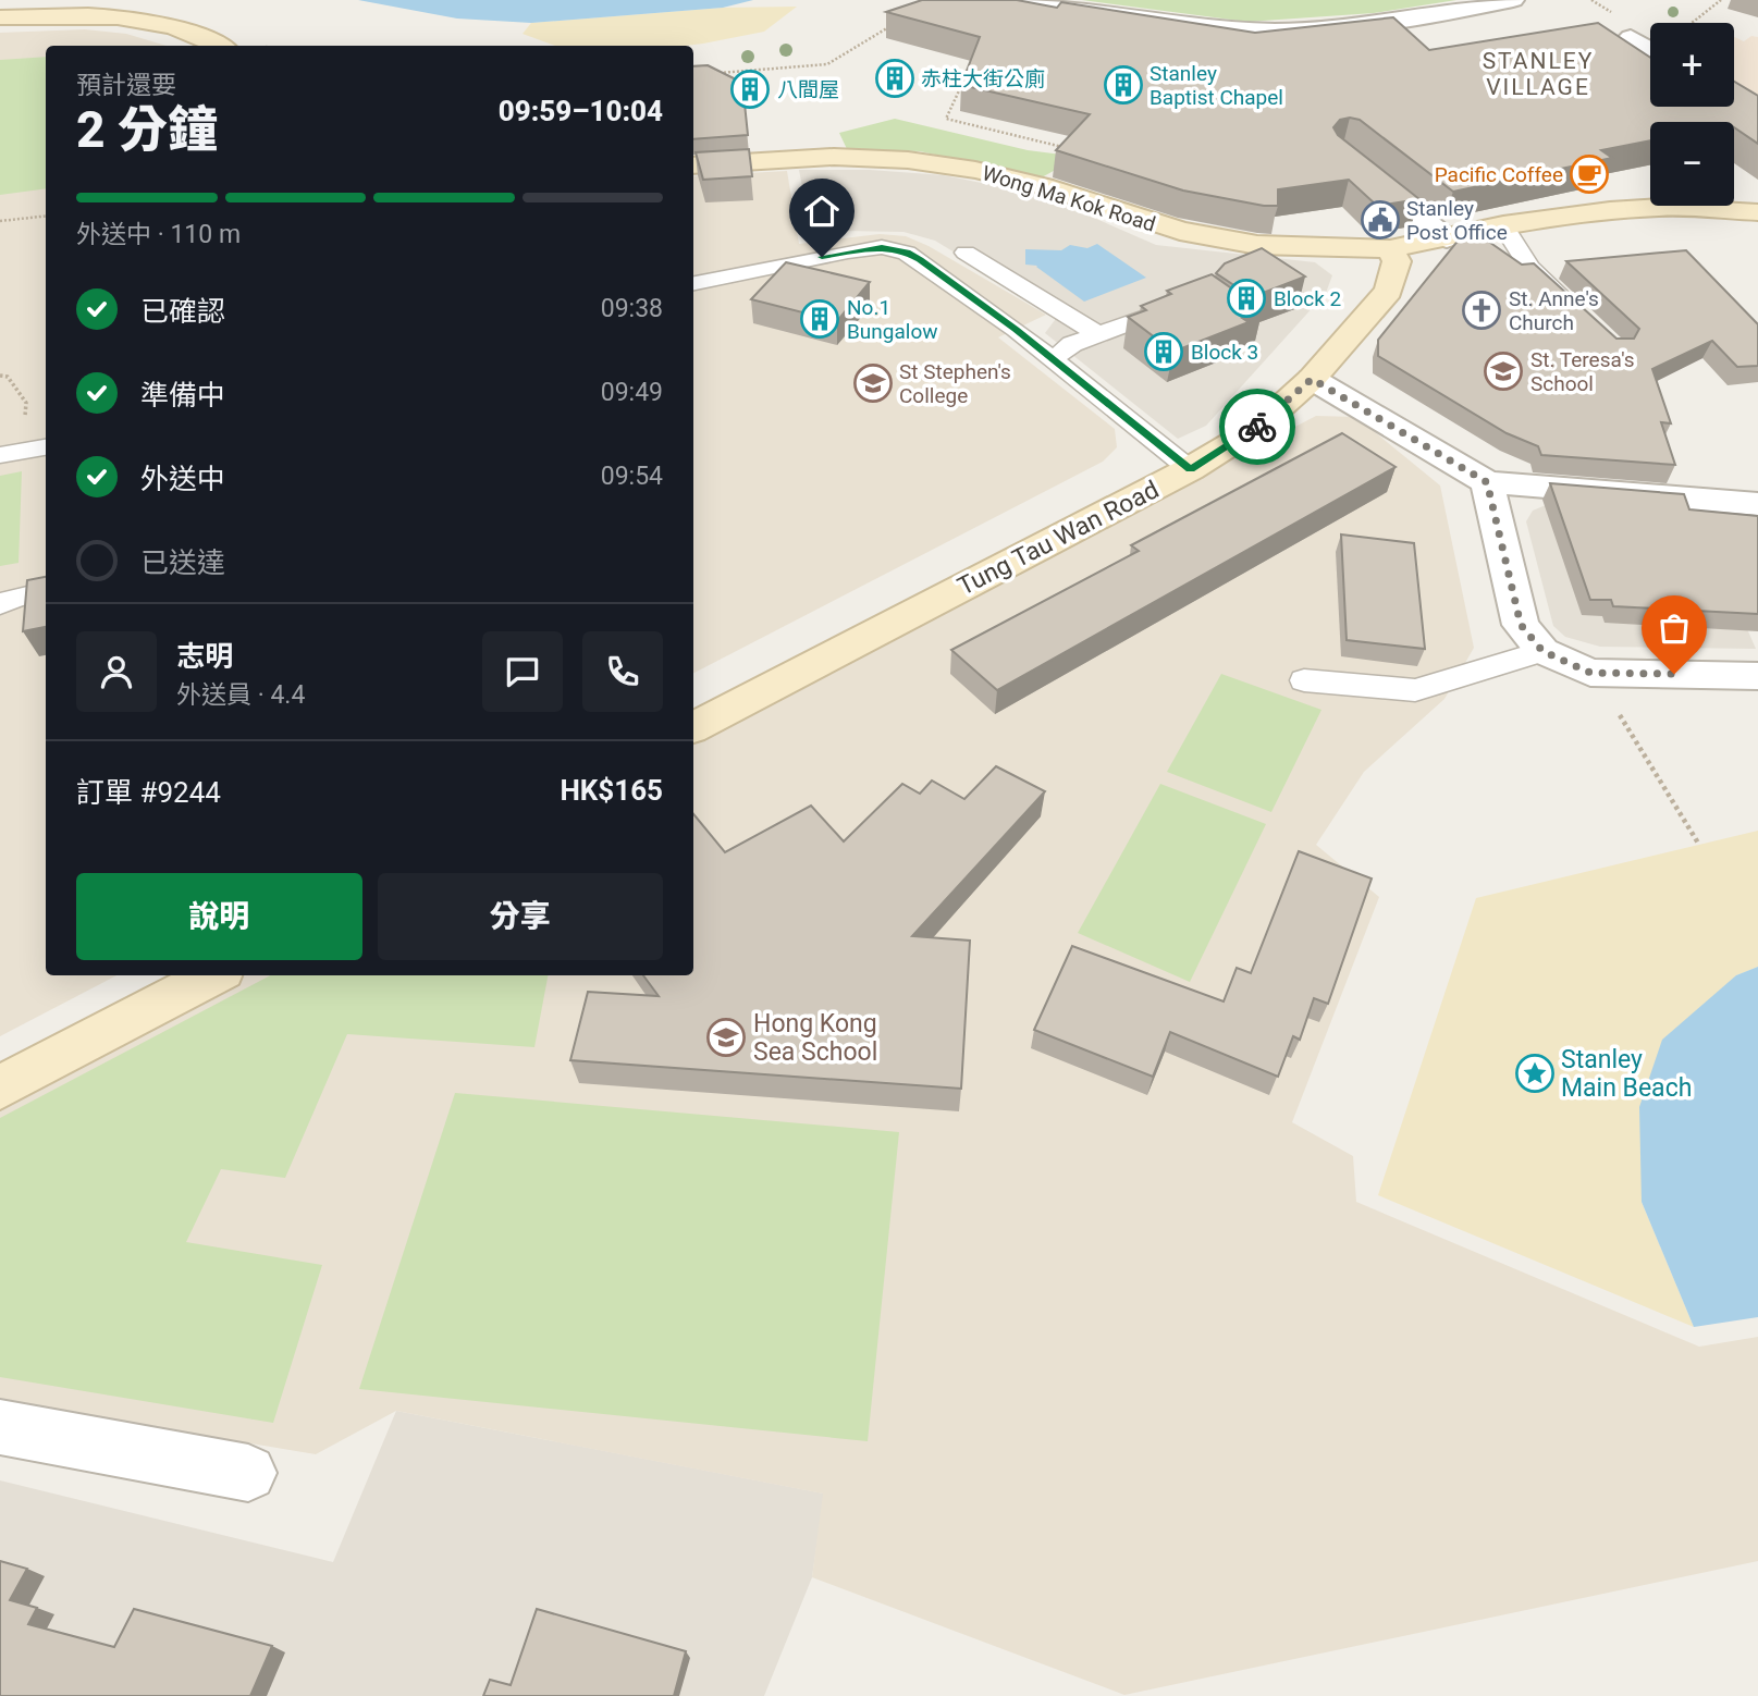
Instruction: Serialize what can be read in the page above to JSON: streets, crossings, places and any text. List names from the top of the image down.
{
  "streets": {
    "street": ["Wong Ma Kok Road", "Tung Tau Wan Road"]
  },
  "crossings": [
    ["Wong Ma Kok Road", "Tung Tau Wan Road"]
  ],
  "districts": ["STANLEY VILLAGE"],
  "places": {
    "building": [
      "赤柱大街公廁",
      "Stanley Baptist Chapel",
      "八間屋",
      "Block 2",
      "No.1 Bungalow",
      "Block 3"
    ],
    "cafe": ["Pacific Coffee"],
    "public building": ["Stanley Post Office"],
    "church": ["St. Anne's Church"],
    "school or university": ["St. Teresa's School", "St Stephen's College", "Hong Kong Sea School"],
    "place": ["Stanley Main Beach"]
  },
  "page": {
    "map_buttons": ["+", "−"],
    "heading": ["2 分鐘", "預計還要", "09:59–10:04"],
    "panel": [
      "志明",
      "外送員 · 4.4",
      "訂單 #9244",
      "HK$165"
    ],
    "bar": "外送中 · 110 m",
    "list": [
      ["已確認", "09:38"],
      ["準備中", "09:49"],
      ["外送中", "09:54"],
      "已送達"
    ],
    "buttons": ["說明", "分享"]
  }
}
